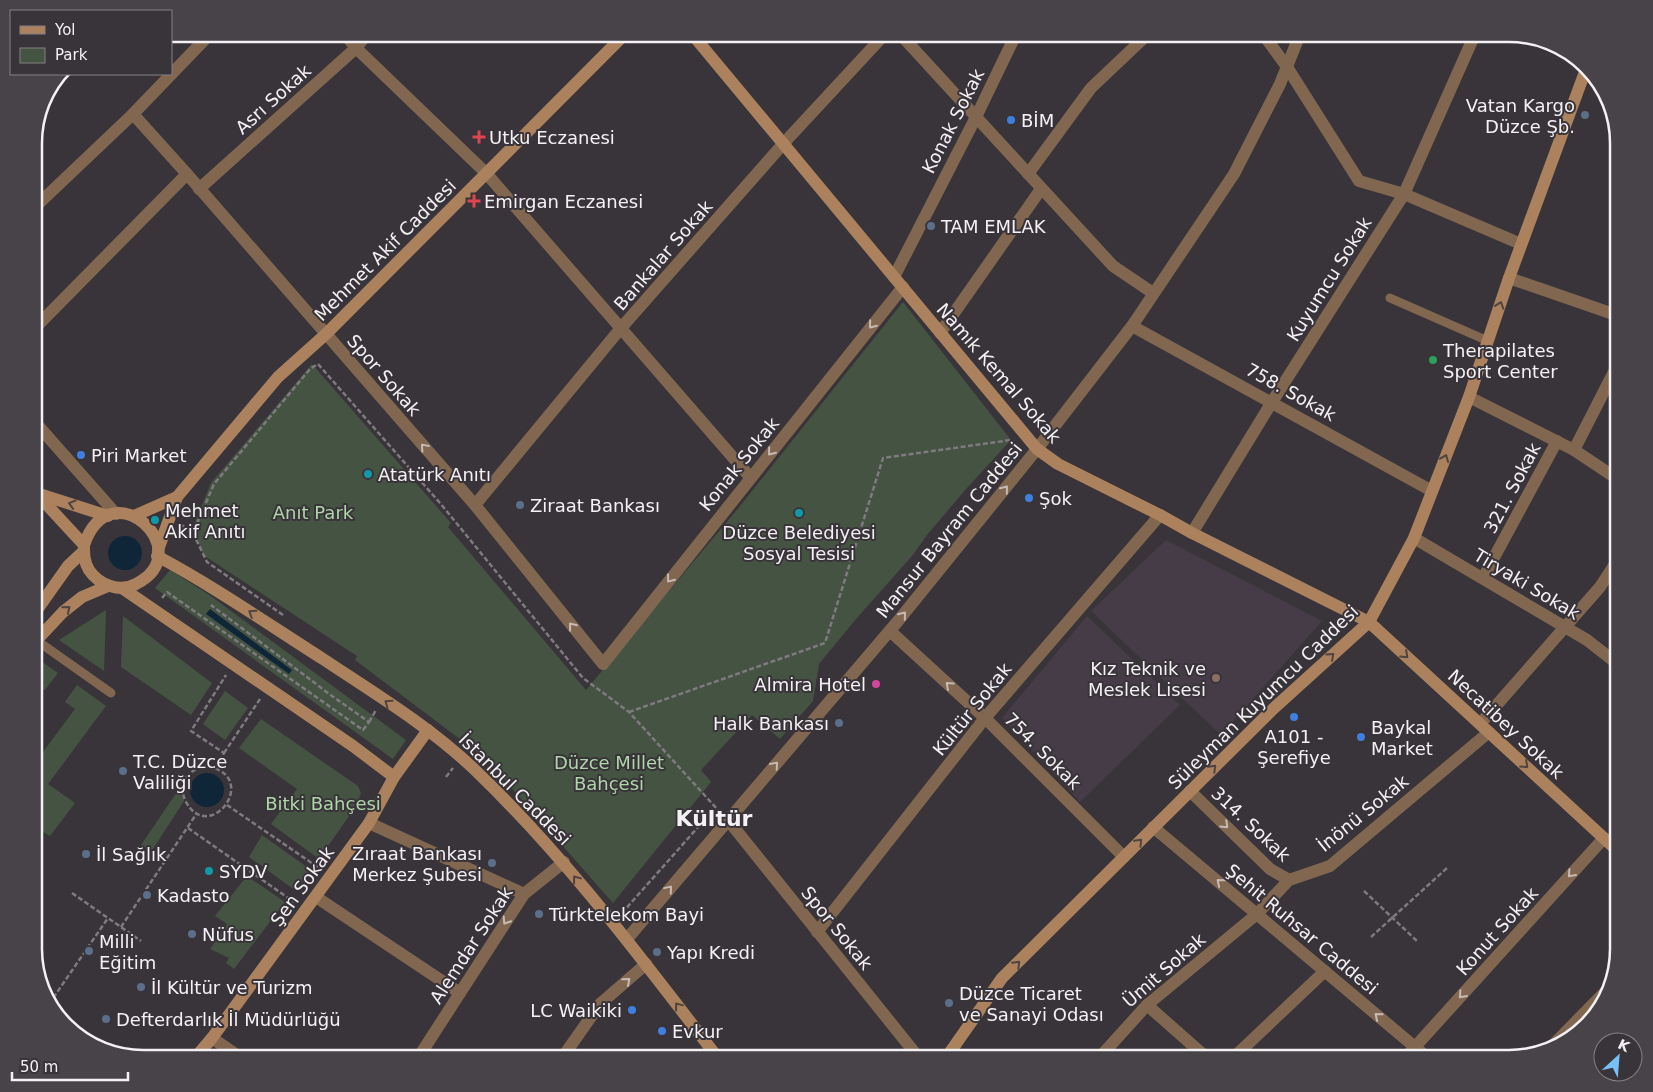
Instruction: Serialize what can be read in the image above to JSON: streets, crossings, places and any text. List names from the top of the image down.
{
  "streets": {
    "main road": [
      "Mehmet Akif Caddesi",
      "Namık Kemal Sokak",
      "Süleyman Kuyumcu Caddesi",
      "Necatibey Sokak",
      "İstanbul Caddesi",
      "Şen Sokak"
    ],
    "street": [
      "Asrı Sokak",
      "Konak Sokak",
      "Bankalar Sokak",
      "Kuyumcu Sokak",
      "Spor Sokak",
      "758. Sokak",
      "321. Sokak",
      "Mansur Bayram Caddesi",
      "Tiryaki Sokak",
      "Kültür Sokak",
      "754. Sokak",
      "İnönü Sokak",
      "314. Sokak",
      "Şehit Ruhsar Caddesi",
      "Konut Sokak",
      "Alemdar Sokak",
      "Ümit Sokak"
    ]
  },
  "crossings": [
    ["Asrı Sokak", "Spor Sokak"],
    ["Konak Sokak", "Namık Kemal Sokak"],
    ["Konak Sokak", "Spor Sokak"],
    ["Mehmet Akif Caddesi", "Spor Sokak"],
    ["Bankalar Sokak", "Namık Kemal Sokak"],
    ["Bankalar Sokak", "Spor Sokak"],
    ["Kuyumcu Sokak", "Namık Kemal Sokak"],
    ["Kuyumcu Sokak", "758. Sokak"],
    ["Namık Kemal Sokak", "Mansur Bayram Caddesi"],
    ["Namık Kemal Sokak", "Süleyman Kuyumcu Caddesi"],
    ["Namık Kemal Sokak", "Kültür Sokak"],
    ["Namık Kemal Sokak", "Necatibey Sokak"],
    ["Spor Sokak", "Mansur Bayram Caddesi"],
    ["Spor Sokak", "Kültür Sokak"],
    ["758. Sokak", "Mansur Bayram Caddesi"],
    ["758. Sokak", "Süleyman Kuyumcu Caddesi"],
    ["321. Sokak", "Tiryaki Sokak"],
    ["Mansur Bayram Caddesi", "754. Sokak"],
    ["Mansur Bayram Caddesi", "İstanbul Caddesi"],
    ["Tiryaki Sokak", "Süleyman Kuyumcu Caddesi"],
    ["Tiryaki Sokak", "İnönü Sokak"],
    ["Süleyman Kuyumcu Caddesi", "Necatibey Sokak"],
    ["Süleyman Kuyumcu Caddesi", "754. Sokak"],
    ["Süleyman Kuyumcu Caddesi", "314. Sokak"],
    ["Süleyman Kuyumcu Caddesi", "Şehit Ruhsar Caddesi"],
    ["Kültür Sokak", "754. Sokak"],
    ["Necatibey Sokak", "İnönü Sokak"],
    ["Necatibey Sokak", "Konut Sokak"],
    ["İstanbul Caddesi", "Şen Sokak"],
    ["İstanbul Caddesi", "Alemdar Sokak"],
    ["İnönü Sokak", "314. Sokak"],
    ["İnönü Sokak", "Şehit Ruhsar Caddesi"],
    ["İnönü Sokak", "Ümit Sokak"],
    ["Şehit Ruhsar Caddesi", "Konut Sokak"],
    ["Şehit Ruhsar Caddesi", "Ümit Sokak"]
  ],
  "one_way": [
    "Konak Sokak",
    "Spor Sokak",
    "Mansur Bayram Caddesi",
    "Süleyman Kuyumcu Caddesi",
    "Necatibey Sokak",
    "754. Sokak",
    "314. Sokak",
    "Şehit Ruhsar Caddesi",
    "Konut Sokak",
    "Alemdar Sokak"
  ],
  "districts": ["Kültür"],
  "parks": ["Anıt Park", "Düzce Millet Bahçesi", "Bitki Bahçesi"],
  "places": {
    "other": [
      "Vatan Kargo Düzce Şb.",
      "BİM",
      "TAM EMLAK",
      "Therapilates Sport Center",
      "Piri Market",
      "Atatürk Anıtı",
      "Şok",
      "Ziraat Bankası",
      "Düzce Belediyesi Sosyal Tesisi",
      "Mehmet Akif Anıtı",
      "Kız Teknik ve Meslek Lisesi",
      "Almira Hotel",
      "A101 - Şerefiye",
      "Halk Bankası",
      "Baykal Market",
      "T.C. Düzce Valiliği",
      "İl Sağlık",
      "Zıraat Bankası Merkez Şubesi",
      "SYDV",
      "Kadasto",
      "Türktelekom Bayi",
      "Nüfus",
      "Milli Eğitim",
      "Yapı Kredi",
      "İl Kültür ve Turizm",
      "Düzce Ticaret ve Sanayi Odası",
      "LC Waikiki",
      "Defterdarlık İl Müdürlüğü",
      "Evkur"
    ],
    "health": ["Utku Eczanesi", "Emirgan Eczanesi"]
  },
  "legend": ["Yol", "Park"],
  "scale_bar": "50 m",
  "north": "top right"
}
